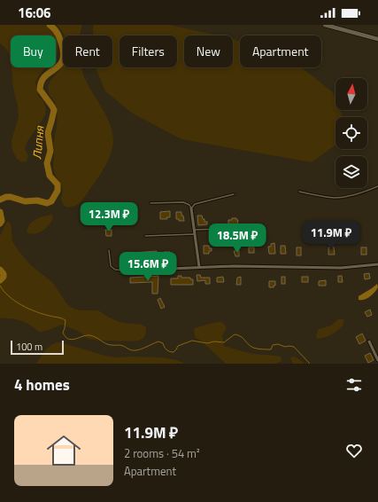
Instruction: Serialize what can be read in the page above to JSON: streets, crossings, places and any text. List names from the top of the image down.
{
  "water": ["Липня"],
  "scale_bar": "100 m",
  "north": "top",
  "page": {
    "status": "16:06",
    "chip": [
      "Buy",
      "Rent",
      "Filters",
      "New",
      "Apartment"
    ],
    "price": [
      "12.3M ₽",
      "11.9M ₽",
      "18.5M ₽",
      "15.6M ₽"
    ],
    "scale": "100 m",
    "heading": "4 homes",
    "list": [
      {
        "name": "11.9M ₽",
        "note": "2 rooms · 54 m² · Apartment"
      }
    ]
  }
}
